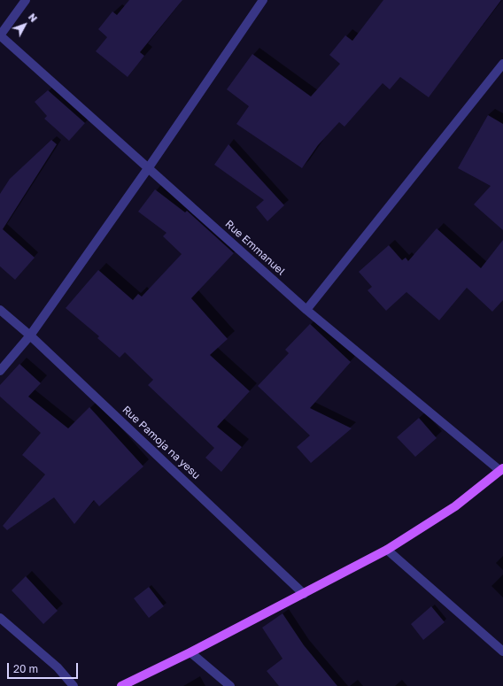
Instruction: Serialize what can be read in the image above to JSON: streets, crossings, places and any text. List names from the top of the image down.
{
  "streets": {
    "street": ["Rue Emmanuel", "Rue Pamoja na yesu"]
  },
  "scale_bar": "20 m",
  "north": "top right"
}
